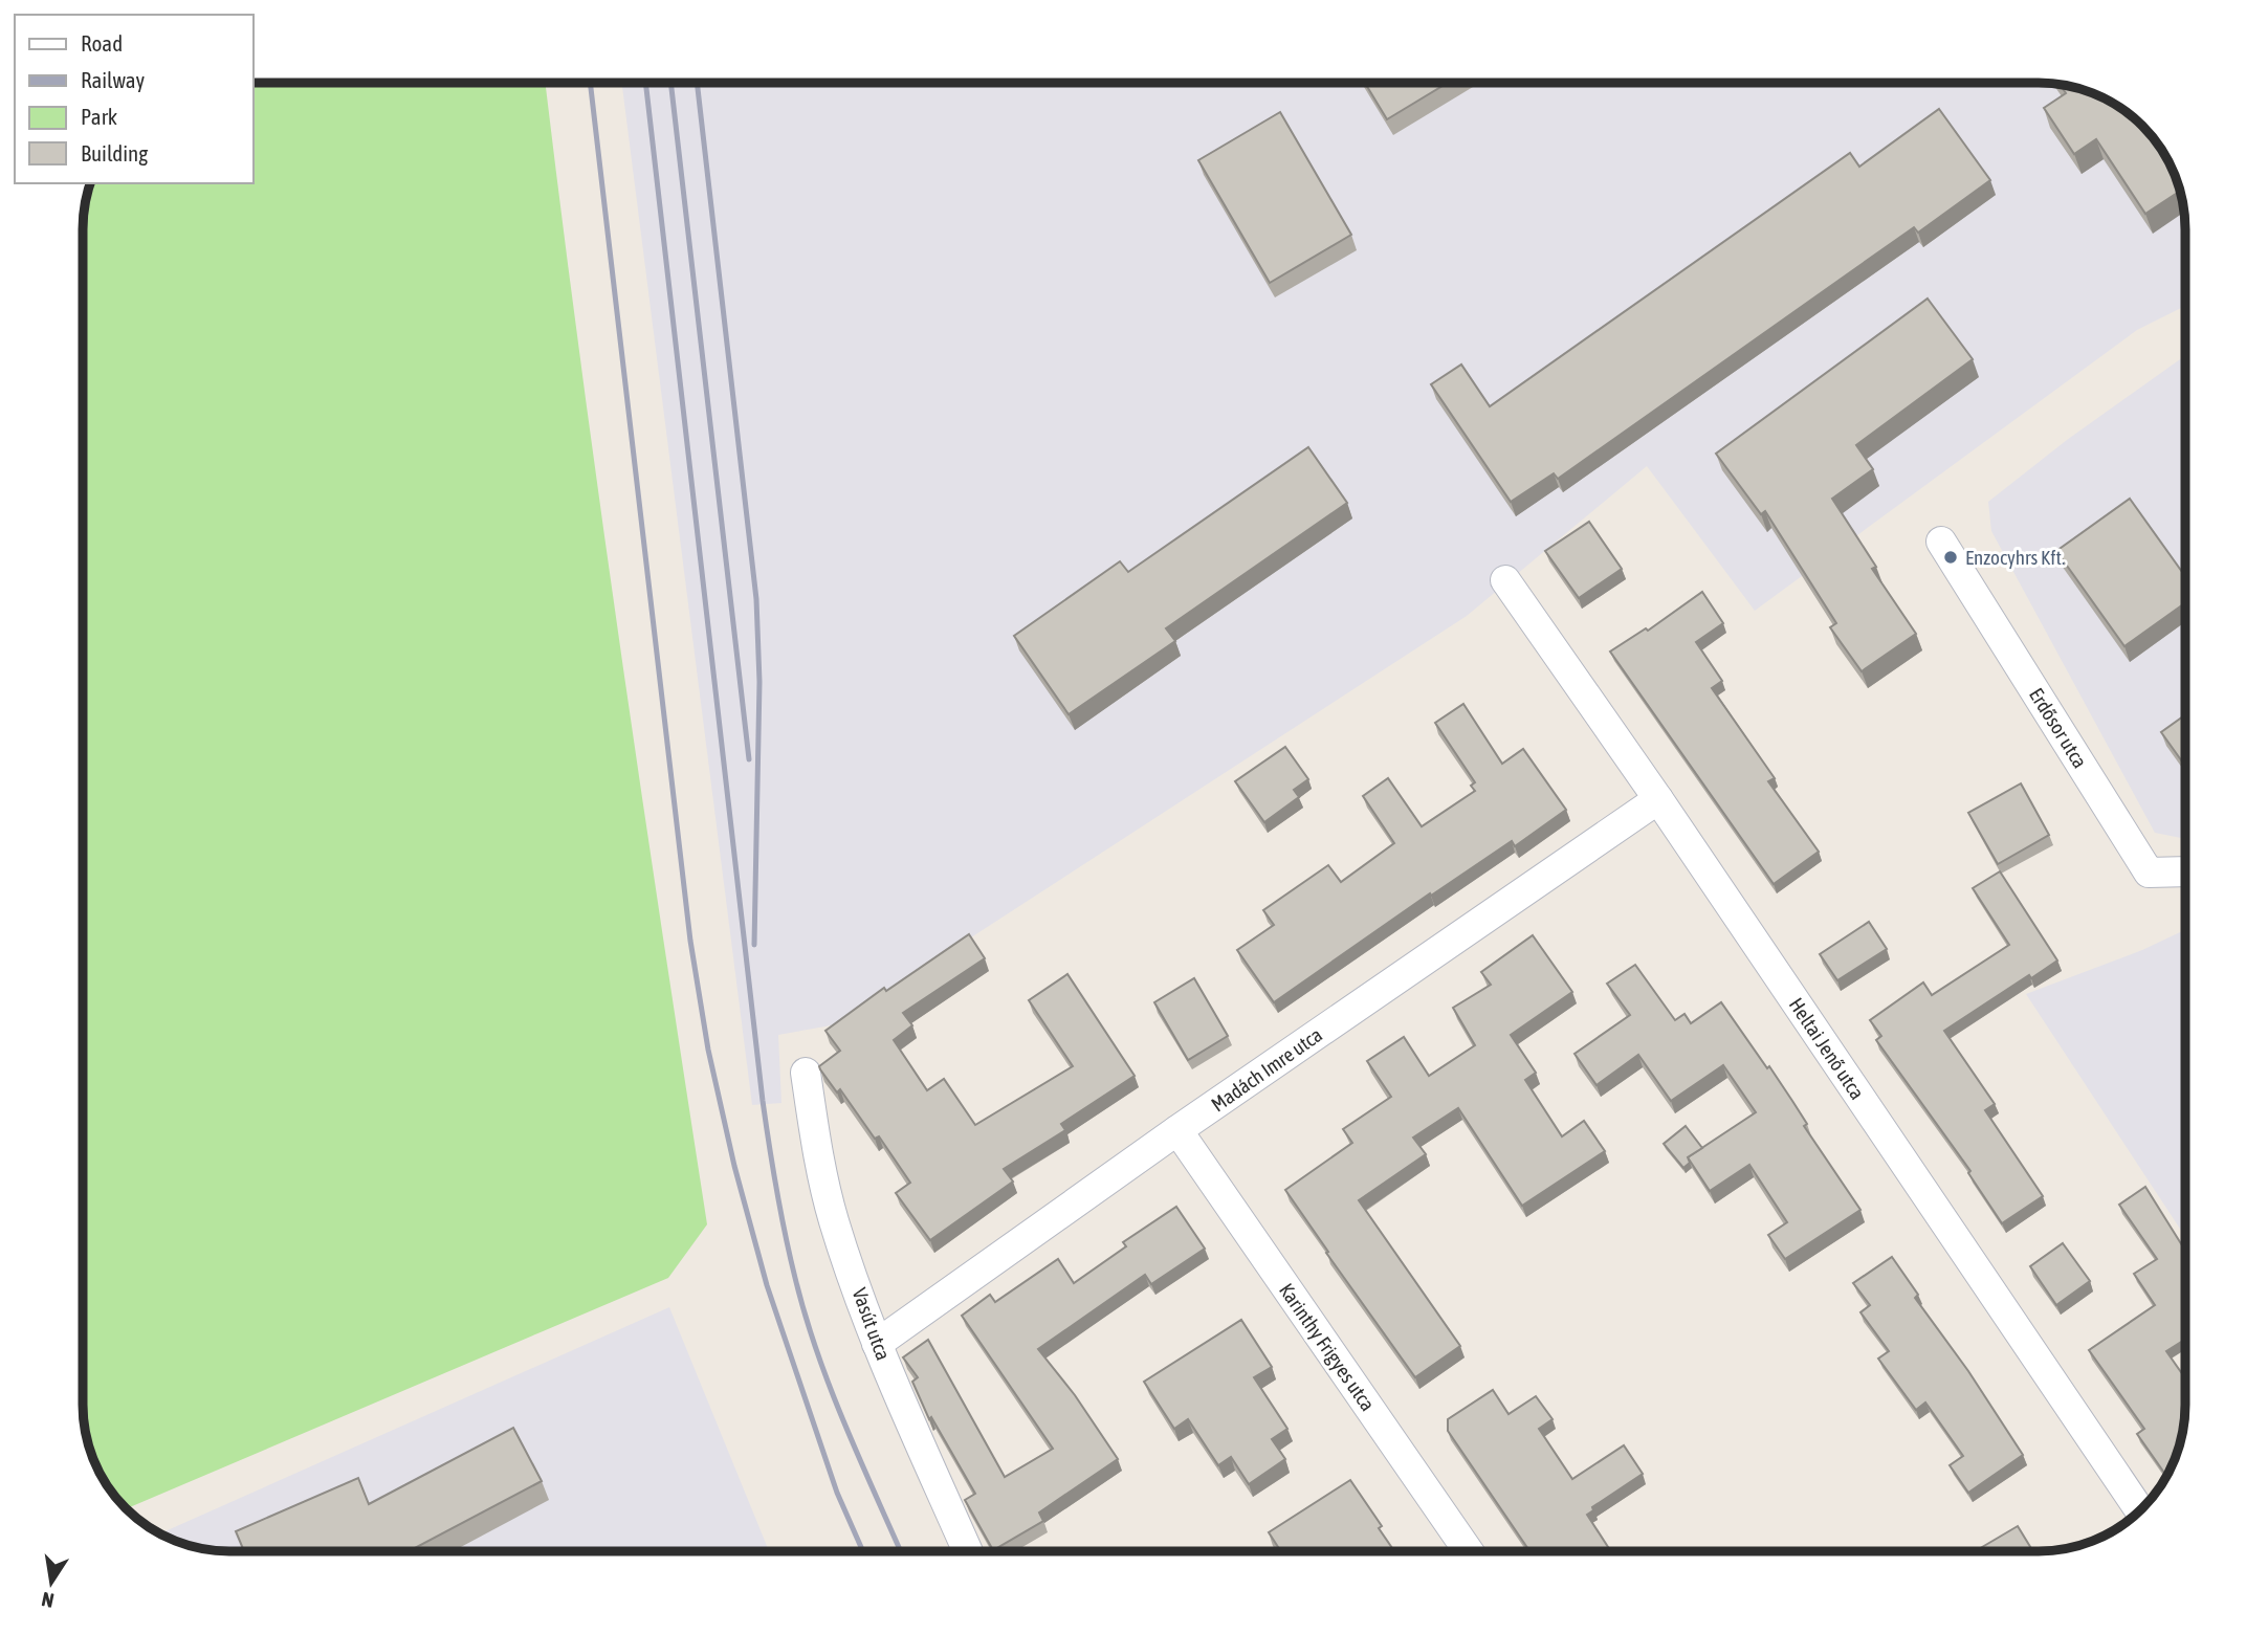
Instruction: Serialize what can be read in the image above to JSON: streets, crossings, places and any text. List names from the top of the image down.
{
  "streets": {
    "street": [
      "Erdősor utca",
      "Heltai Jenő utca",
      "Madách Imre utca",
      "Vasút utca",
      "Karinthy Frigyes utca"
    ]
  },
  "crossings": [
    ["Heltai Jenő utca", "Madách Imre utca"],
    ["Madách Imre utca", "Vasút utca"],
    ["Madách Imre utca", "Karinthy Frigyes utca"]
  ],
  "places": ["Enzocyhrs Kft."],
  "legend": [
    "Road",
    "Railway",
    "Park",
    "Building"
  ],
  "north": "bottom"
}
